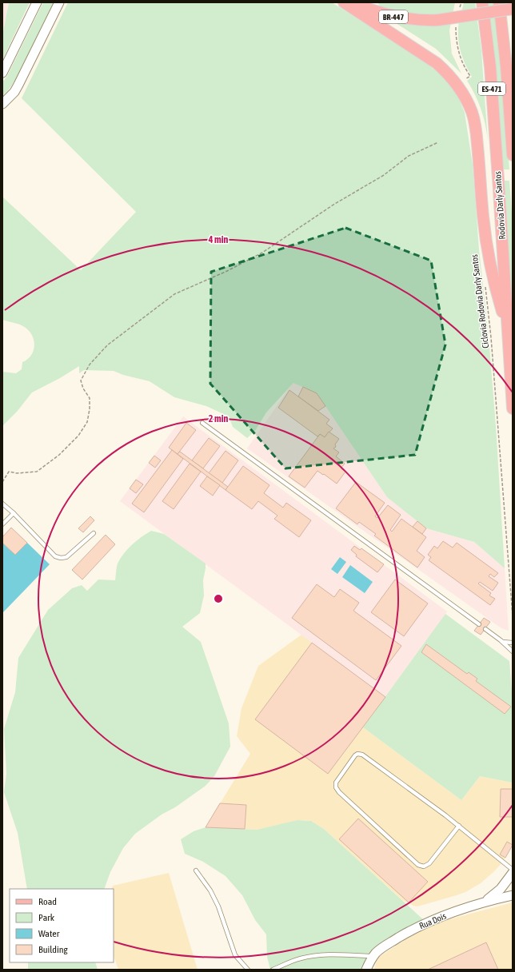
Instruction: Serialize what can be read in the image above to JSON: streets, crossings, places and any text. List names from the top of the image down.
{
  "streets": {
    "main road": ["BR-447", "ES-471", "Rodovia Darly Santos"],
    "street": ["Rua Dois"],
    "path": ["Ciclovia Rodovia Darly Santos"]
  },
  "legend": [
    "Road",
    "Park",
    "Water",
    "Building"
  ],
  "rings": ["4 min", "2 min"]
}
